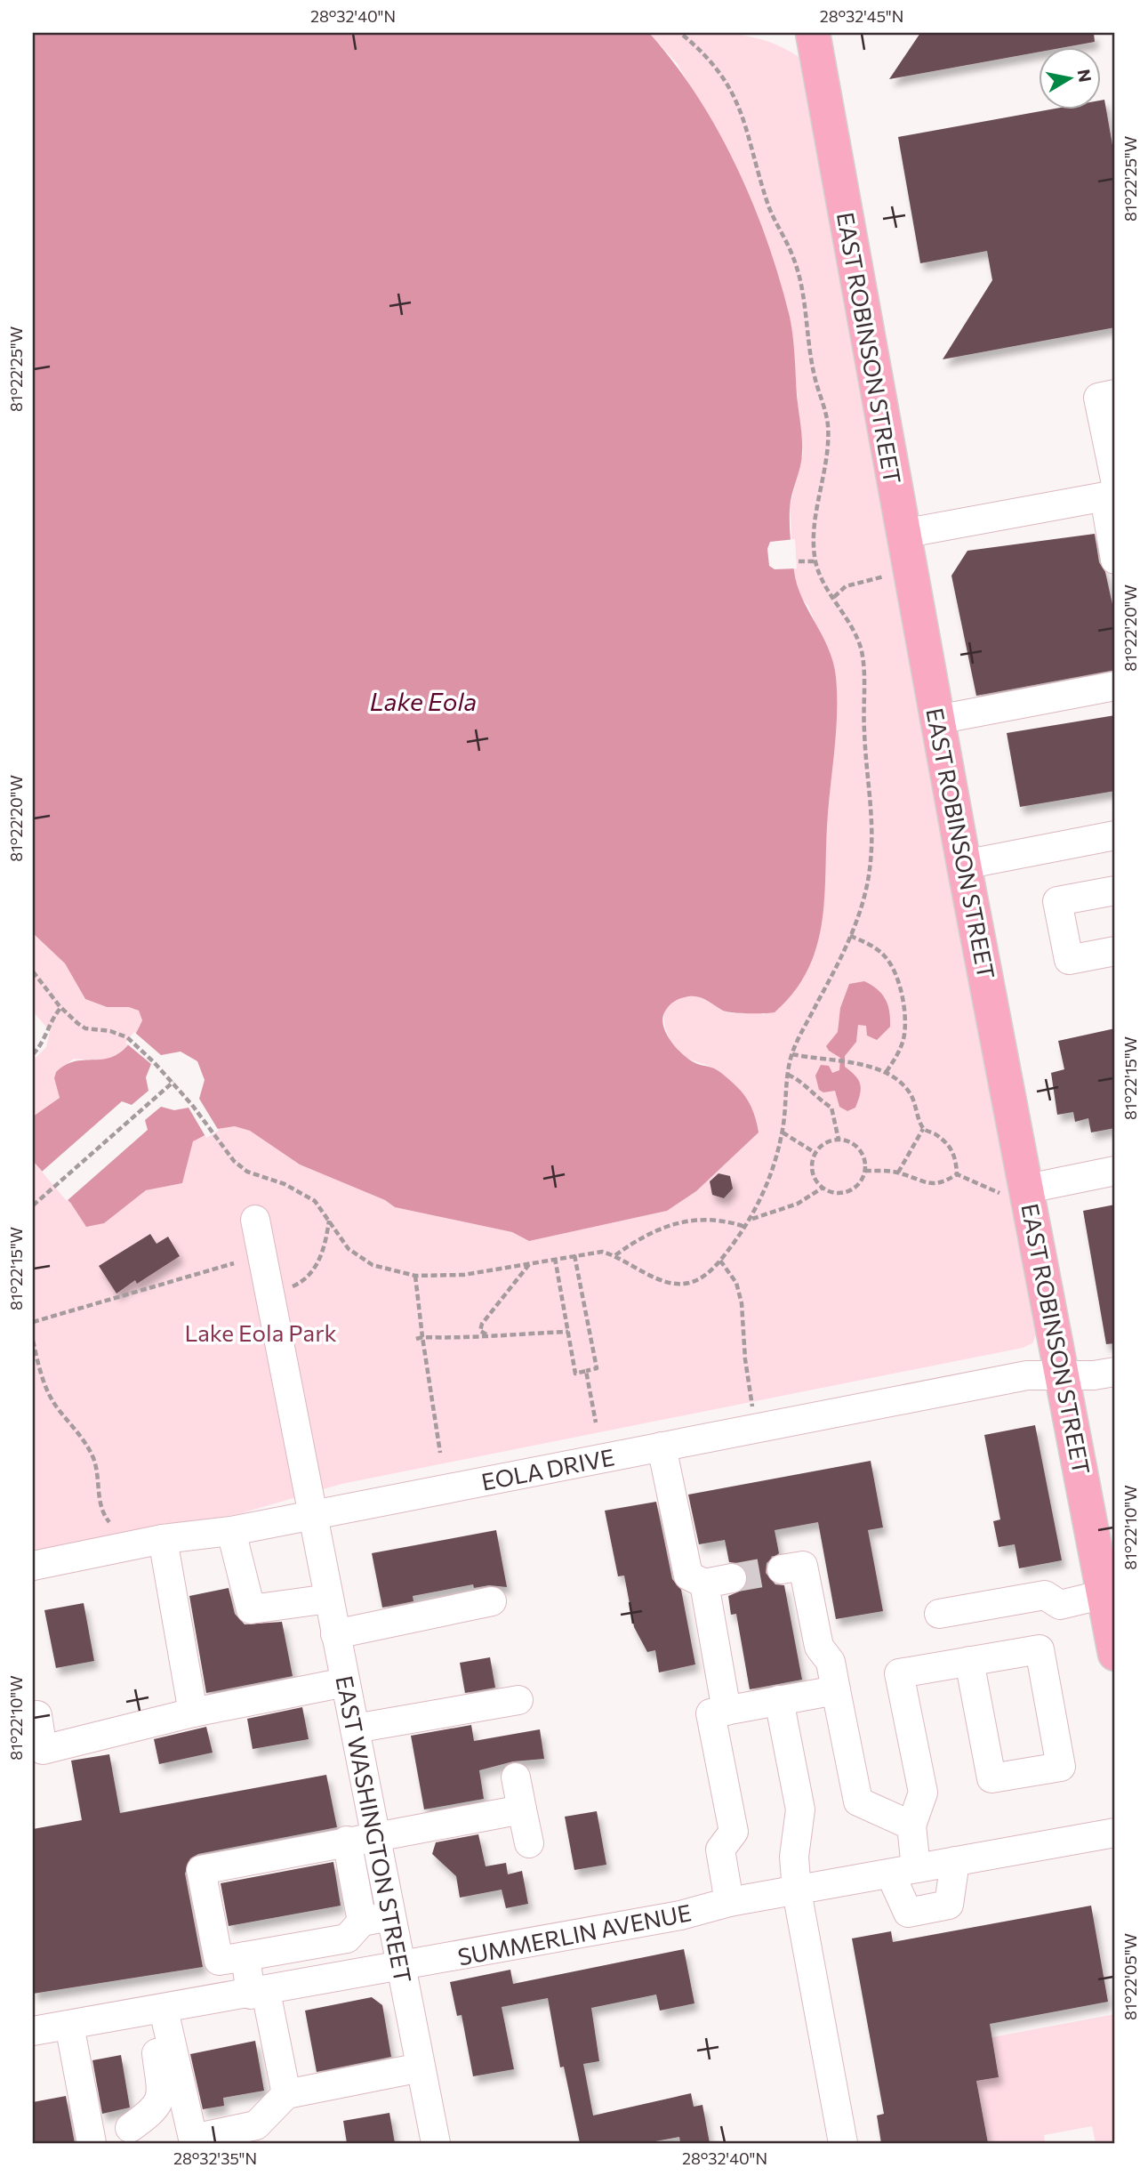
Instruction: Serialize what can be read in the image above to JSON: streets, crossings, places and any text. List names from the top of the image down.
{
  "streets": {
    "main road": ["EAST ROBINSON STREET"],
    "street": ["EOLA DRIVE", "EAST WASHINGTON STREET", "SUMMERLIN AVENUE"]
  },
  "crossings": [
    ["EAST ROBINSON STREET", "EOLA DRIVE"],
    ["EOLA DRIVE", "EAST WASHINGTON STREET"],
    ["EAST WASHINGTON STREET", "SUMMERLIN AVENUE"]
  ],
  "water": ["Lake Eola"],
  "parks": ["Lake Eola Park"],
  "north": "right",
  "coordinates": [
    "28°32'40\"N",
    "28°32'45\"N",
    "81°22'25\"W",
    "81°22'20\"W",
    "81°22'15\"W",
    "81°22'10\"W",
    "81°22'05\"W",
    "28°32'35\"N"
  ]
}
